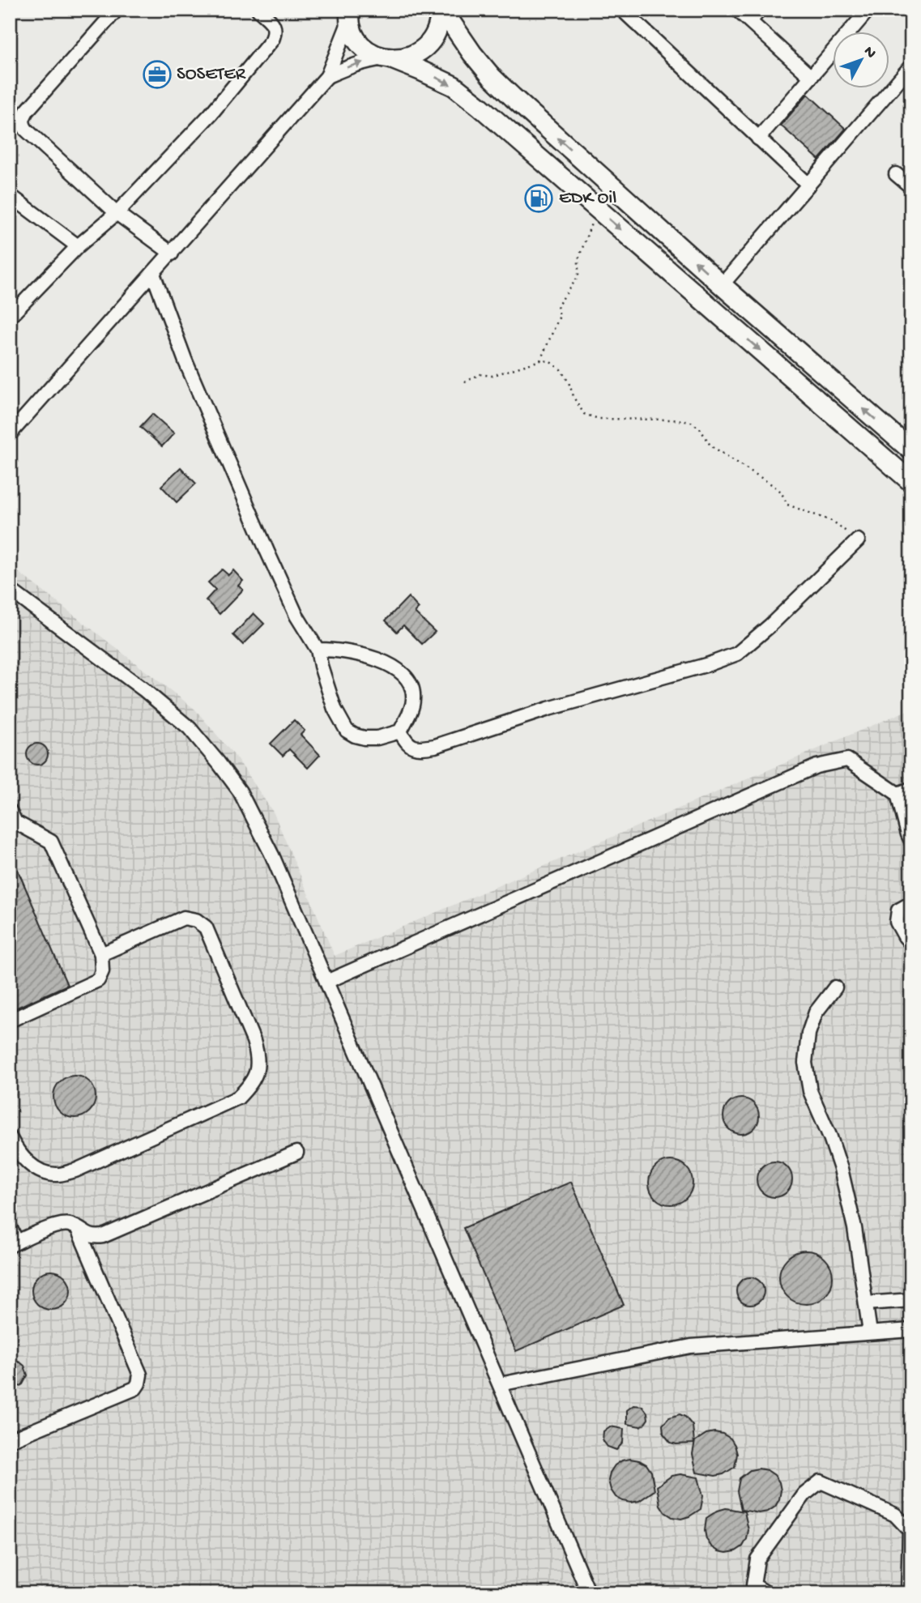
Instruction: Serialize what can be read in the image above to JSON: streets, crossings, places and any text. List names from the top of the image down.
{
  "places": {
    "office": ["SOSETER"],
    "fuel station": ["EDK Oil"]
  },
  "north": "top right"
}
